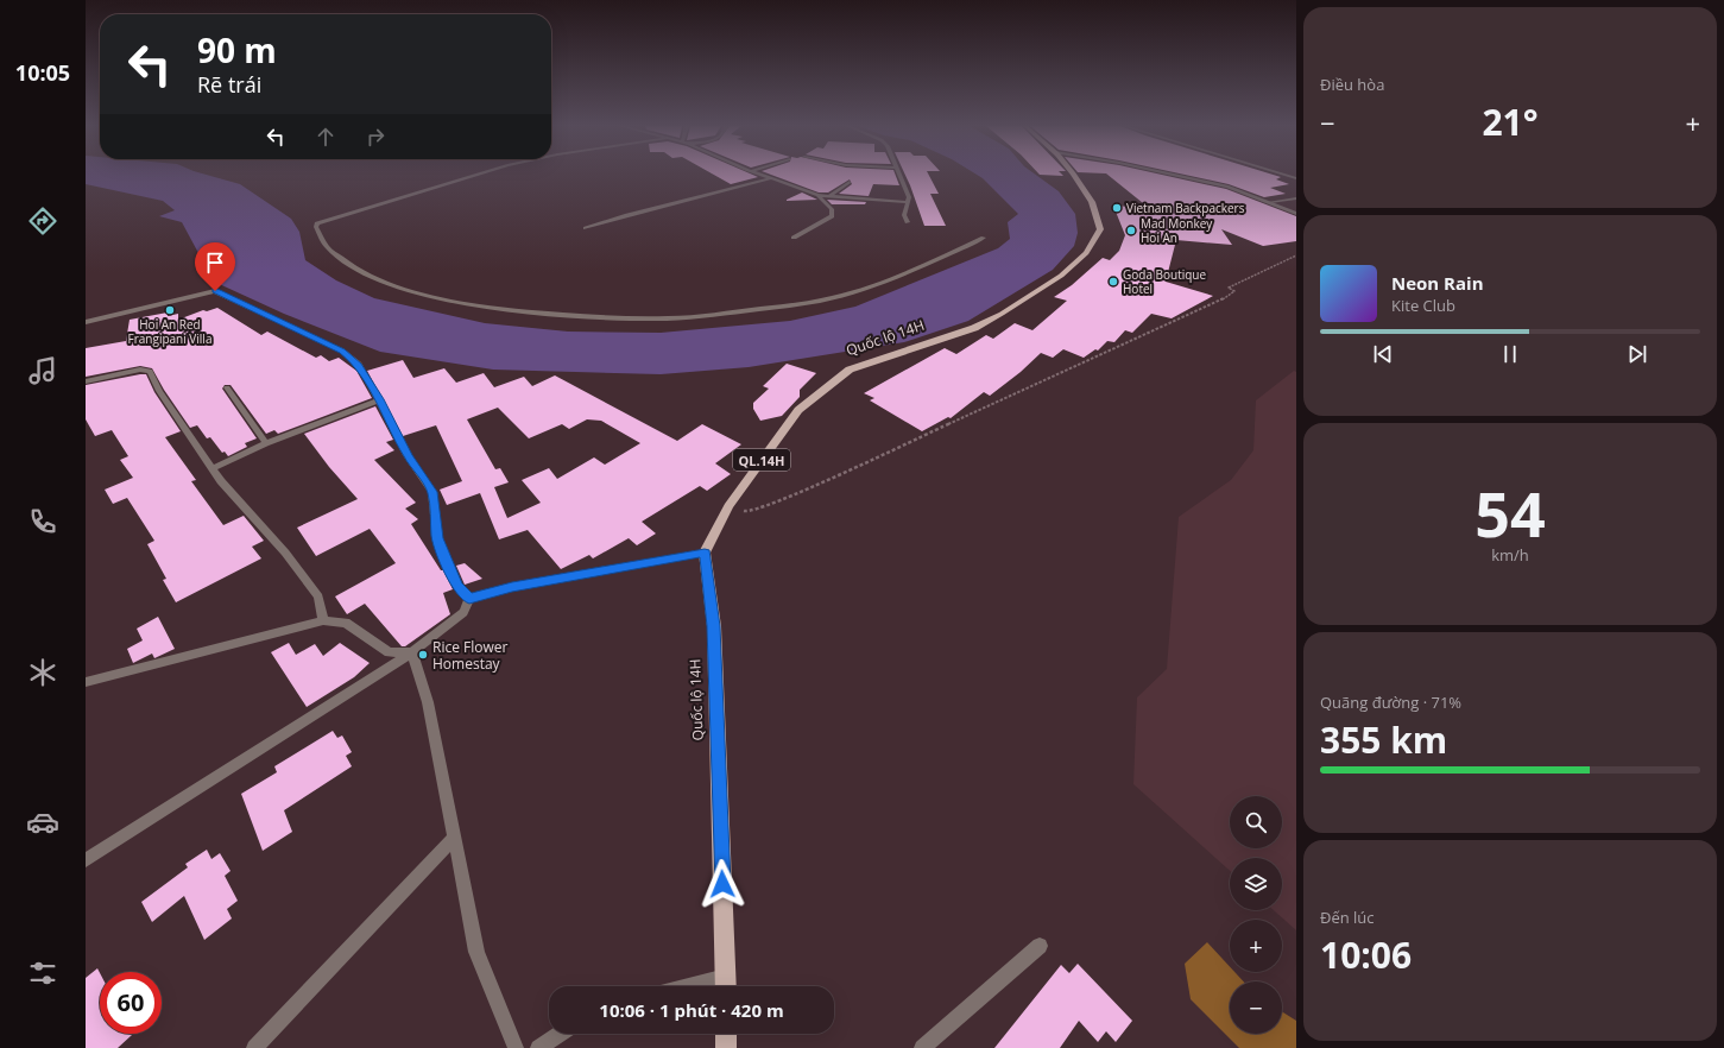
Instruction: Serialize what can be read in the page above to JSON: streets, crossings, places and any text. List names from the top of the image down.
{
  "streets": {
    "main road": ["Quốc lộ 14H", "QL.14H"]
  },
  "places": [
    "Vietnam Backpackers",
    "Mad Monkey Hoi An",
    "Goda Boutique Hotel",
    "Hoi An Red Frangipani Villa",
    "Rice Flower Homestay"
  ],
  "page": {
    "tabs": "10:05",
    "tile": [
      "Điều hòa",
      ["54", "km/h"],
      ["Quãng đường · 71%", "355 km"],
      ["Đến lúc", "10:06"]
    ],
    "turn": ["90 m", "Rẽ trái"],
    "heat": ["−", "21°", "+"],
    "song": ["Neon Rain", "Kite Club"],
    "map_buttons": ["+", "−"],
    "limit": "60",
    "trip": "10:06 · 1 phút · 420 m"
  }
}
